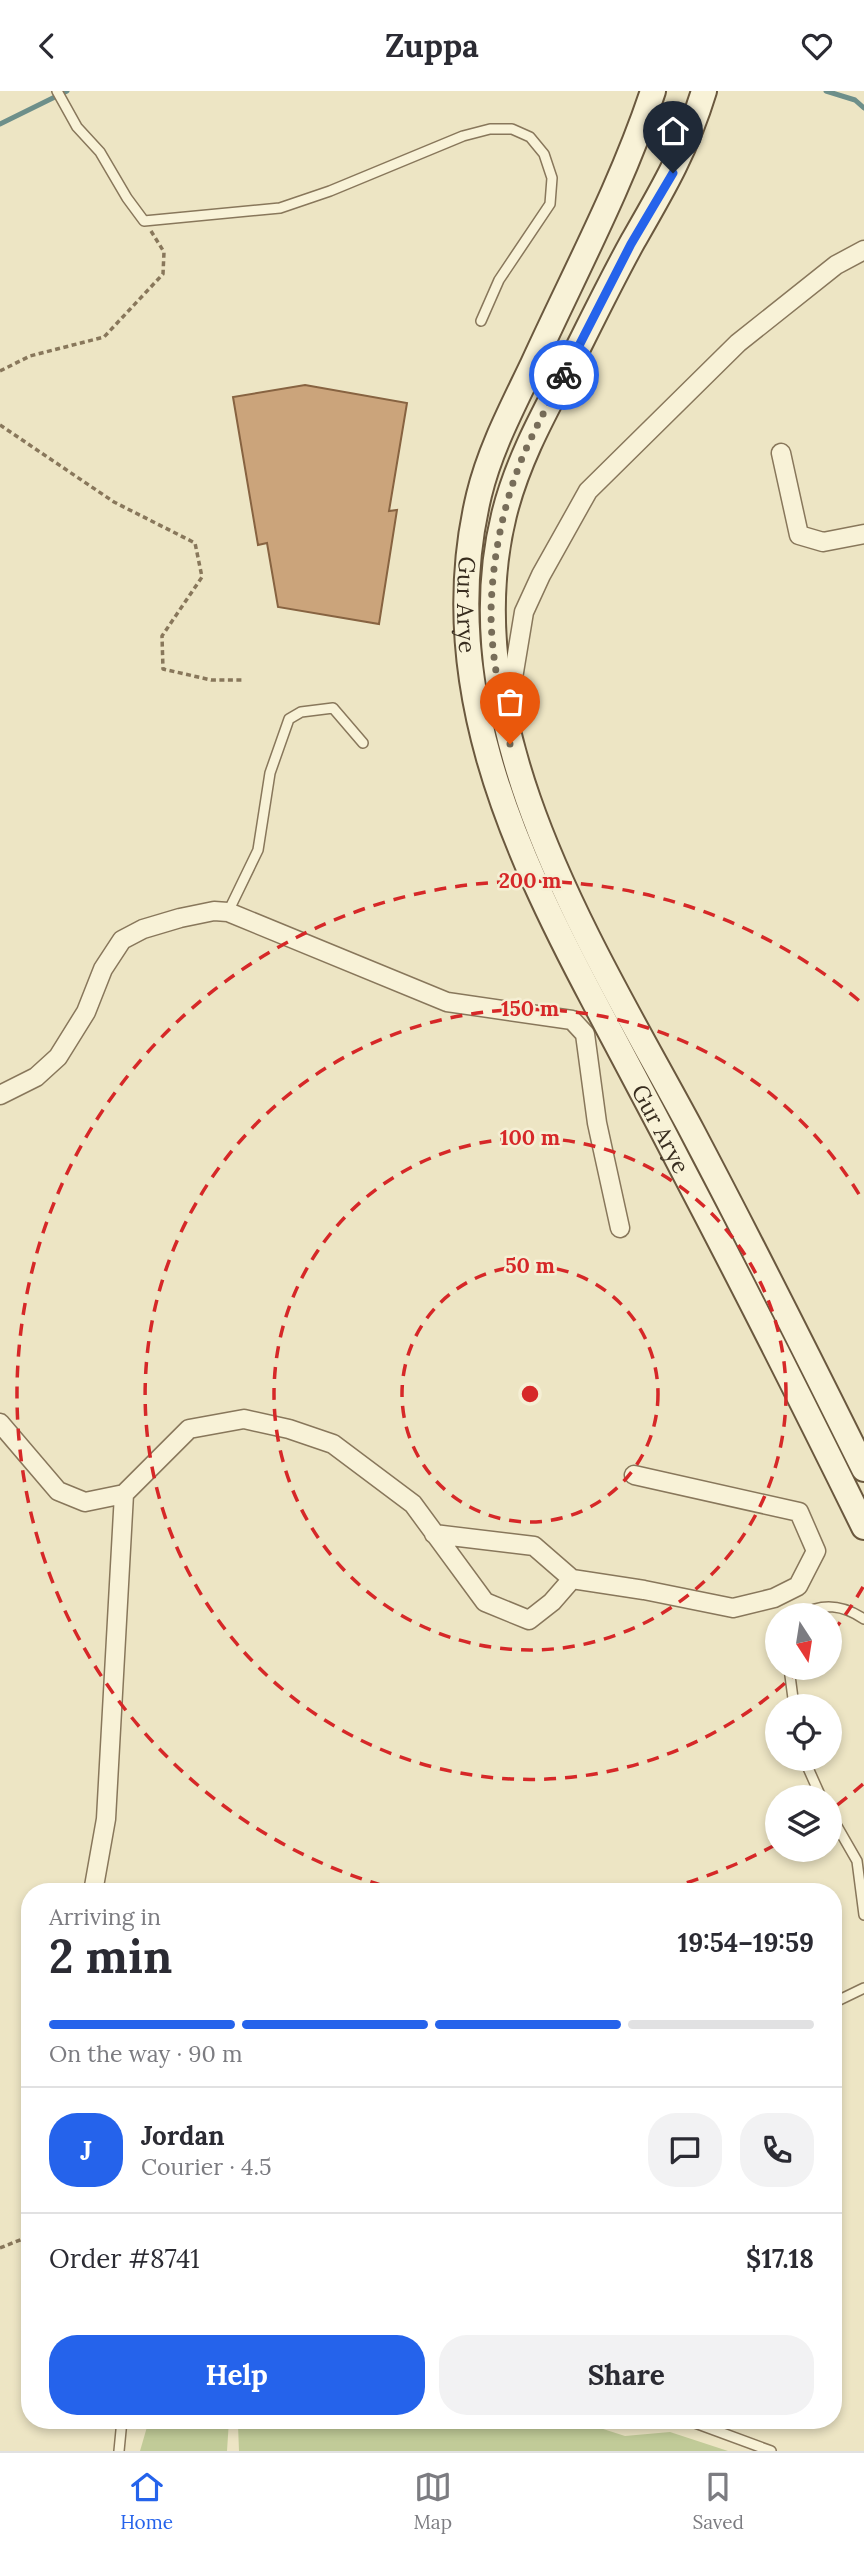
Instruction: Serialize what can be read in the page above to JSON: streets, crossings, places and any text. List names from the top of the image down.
{
  "streets": {
    "main road": ["Gur Arye"]
  },
  "north": "bottom",
  "page": {
    "header": "Zuppa",
    "heading": ["2 min", "Arriving in", "19:54–19:59"],
    "panel": [
      "Jordan",
      "Courier · 4.5",
      "Order #8741",
      "$17.18"
    ],
    "bar": "On the way · 90 m",
    "round": "J",
    "buttons": ["Help", "Share"],
    "tabs": ["Home", "Map", "Saved"]
  },
  "rings": [
    "200 m",
    "150 m",
    "100 m",
    "50 m"
  ]
}
